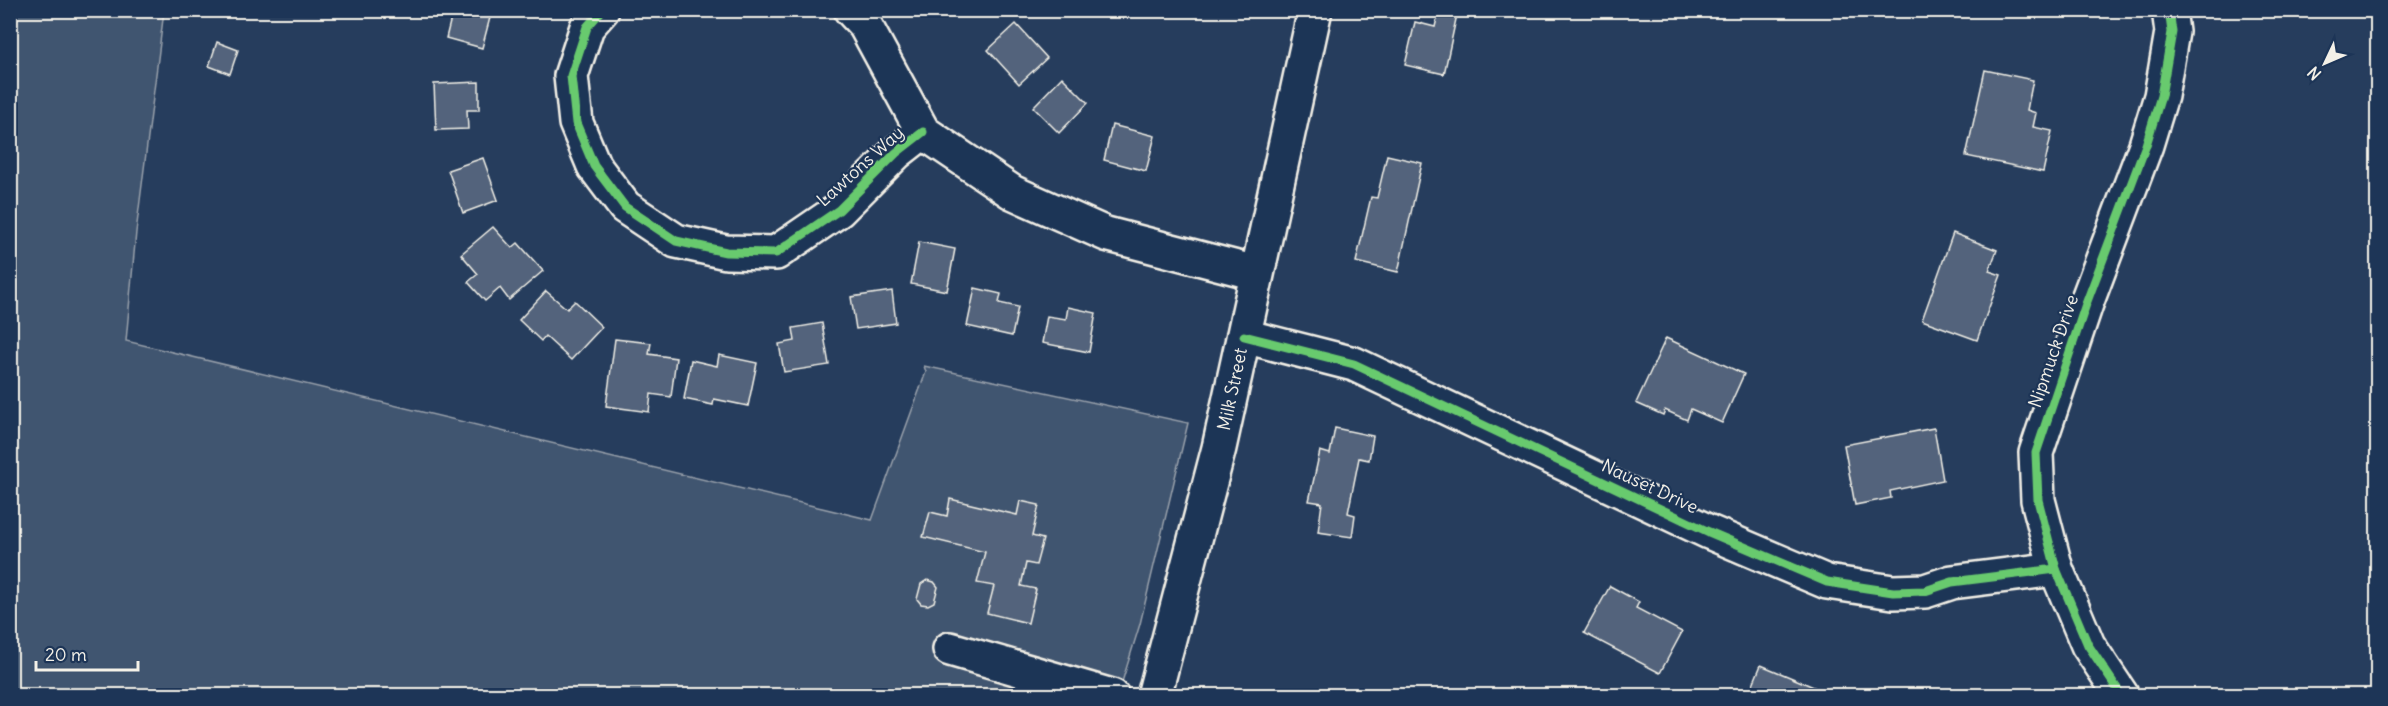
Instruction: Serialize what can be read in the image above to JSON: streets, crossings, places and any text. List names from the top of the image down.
{
  "streets": {
    "street": [
      "Lawtons Way",
      "Nipmuck Drive",
      "Milk Street",
      "Nauset Drive"
    ]
  },
  "crossings": [
    ["Lawtons Way", "Milk Street"],
    ["Nipmuck Drive", "Nauset Drive"],
    ["Milk Street", "Nauset Drive"]
  ],
  "scale_bar": "20 m",
  "north": "bottom left"
}
